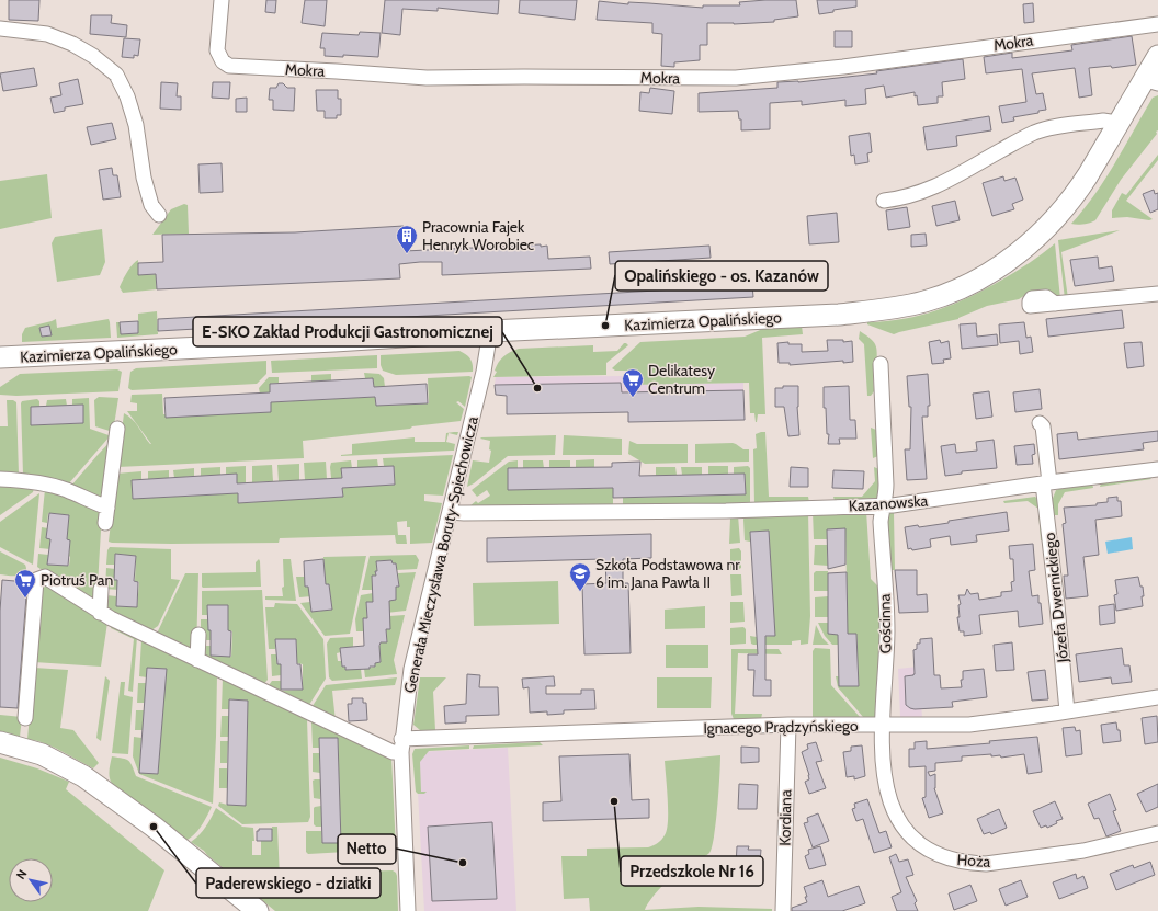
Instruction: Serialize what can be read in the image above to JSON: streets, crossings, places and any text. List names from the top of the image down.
{
  "streets": {
    "street": [
      "Mokra",
      "Kazimierza Opalińskiego",
      "Kazanowska",
      "Generała Mieczysława Boruty-Spiechowicza",
      "Józefa Dwernickiego",
      "Gościnna",
      "Ignacego Prądzyńskiego",
      "Kordiana",
      "Hoża"
    ]
  },
  "crossings": [
    ["Kazimierza Opalińskiego", "Generała Mieczysława Boruty-Spiechowicza"],
    ["Kazanowska", "Generała Mieczysława Boruty-Spiechowicza"],
    ["Kazanowska", "Józefa Dwernickiego"],
    ["Kazanowska", "Gościnna"],
    ["Generała Mieczysława Boruty-Spiechowicza", "Ignacego Prądzyńskiego"],
    ["Józefa Dwernickiego", "Ignacego Prądzyńskiego"],
    ["Gościnna", "Ignacego Prądzyńskiego"],
    ["Gościnna", "Hoża"],
    ["Ignacego Prądzyńskiego", "Kordiana"],
    ["Ignacego Prądzyńskiego", "Hoża"]
  ],
  "places": {
    "building": ["Pracownia Fajek Henryk Worobiec"],
    "other": [
      "Opalińskiego - os. Kazanów",
      "E-SKO Zakład Produkcji Gastronomicznej",
      "Przedszkole Nr 16",
      "Paderewskiego - działki",
      "Netto"
    ],
    "supermarket": ["Delikatesy Centrum", "Piotruś Pan"],
    "school or university": ["Szkoła Podstawowa nr 6 im. Jana Pawła II"]
  },
  "north": "top left"
}
